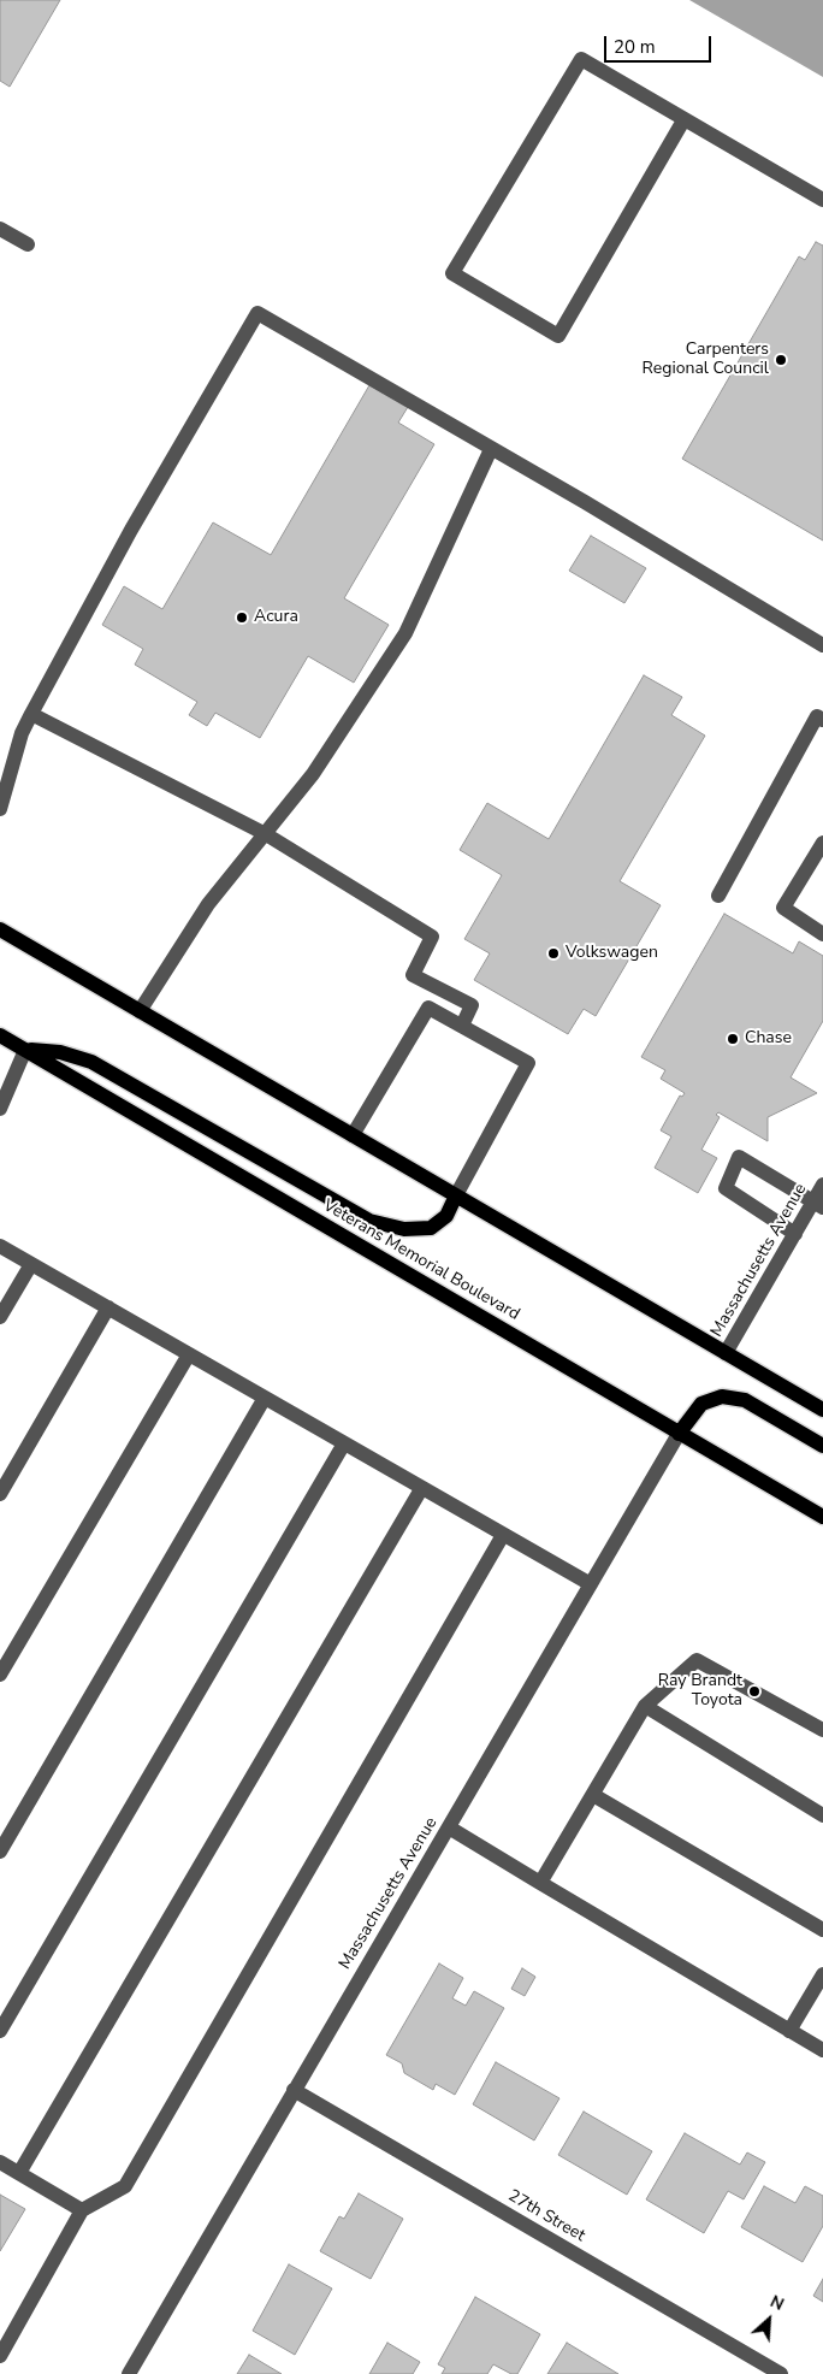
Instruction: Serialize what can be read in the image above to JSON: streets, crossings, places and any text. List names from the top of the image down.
{
  "streets": {
    "main road": ["Veterans Memorial Boulevard"],
    "street": ["Massachusetts Avenue", "27th Street"]
  },
  "crossings": [
    ["Veterans Memorial Boulevard", "Massachusetts Avenue"],
    ["Massachusetts Avenue", "27th Street"]
  ],
  "places": [
    "Carpenters Regional Council",
    "Acura",
    "Volkswagen",
    "Chase",
    "Ray Brandt Toyota"
  ],
  "scale_bar": "20 m",
  "north": "top right"
}
